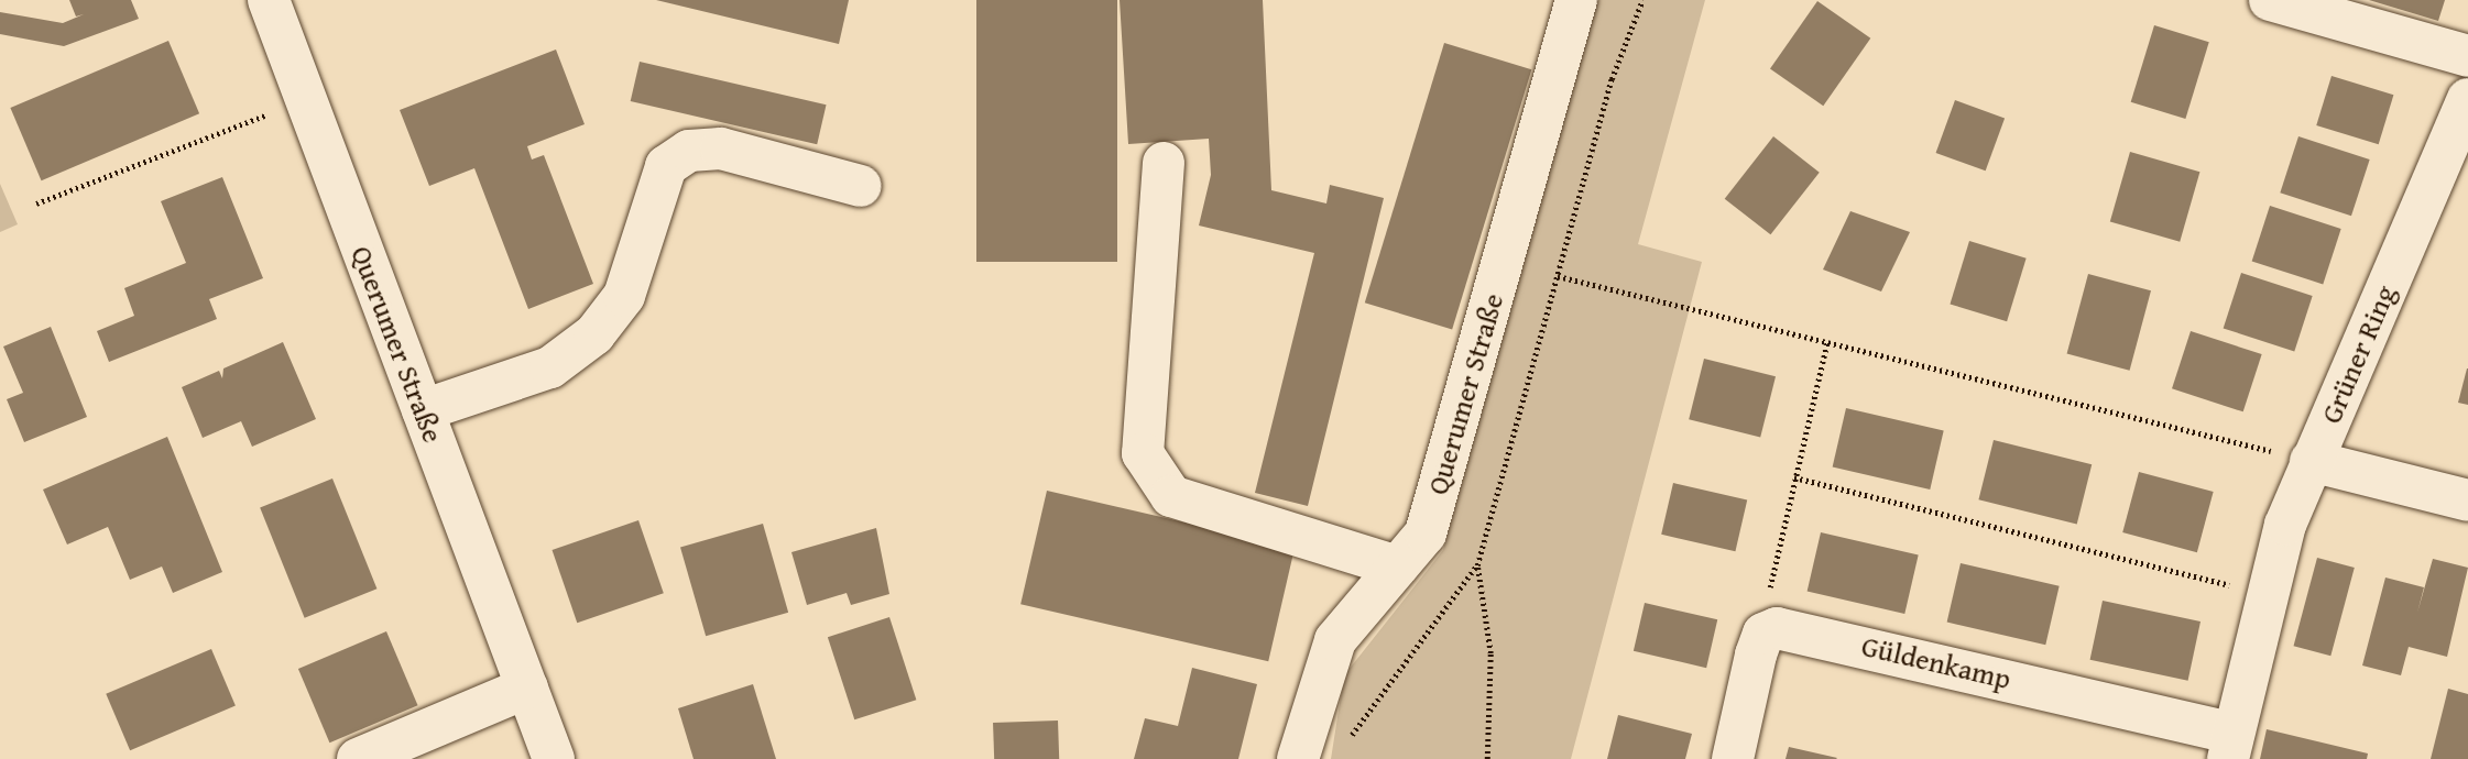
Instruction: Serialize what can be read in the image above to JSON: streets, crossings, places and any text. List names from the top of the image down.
{
  "streets": {
    "street": ["Querumer Straße", "Grüner Ring", "Güldenkamp"]
  },
  "crossings": [
    ["Grüner Ring", "Güldenkamp"]
  ]
}
